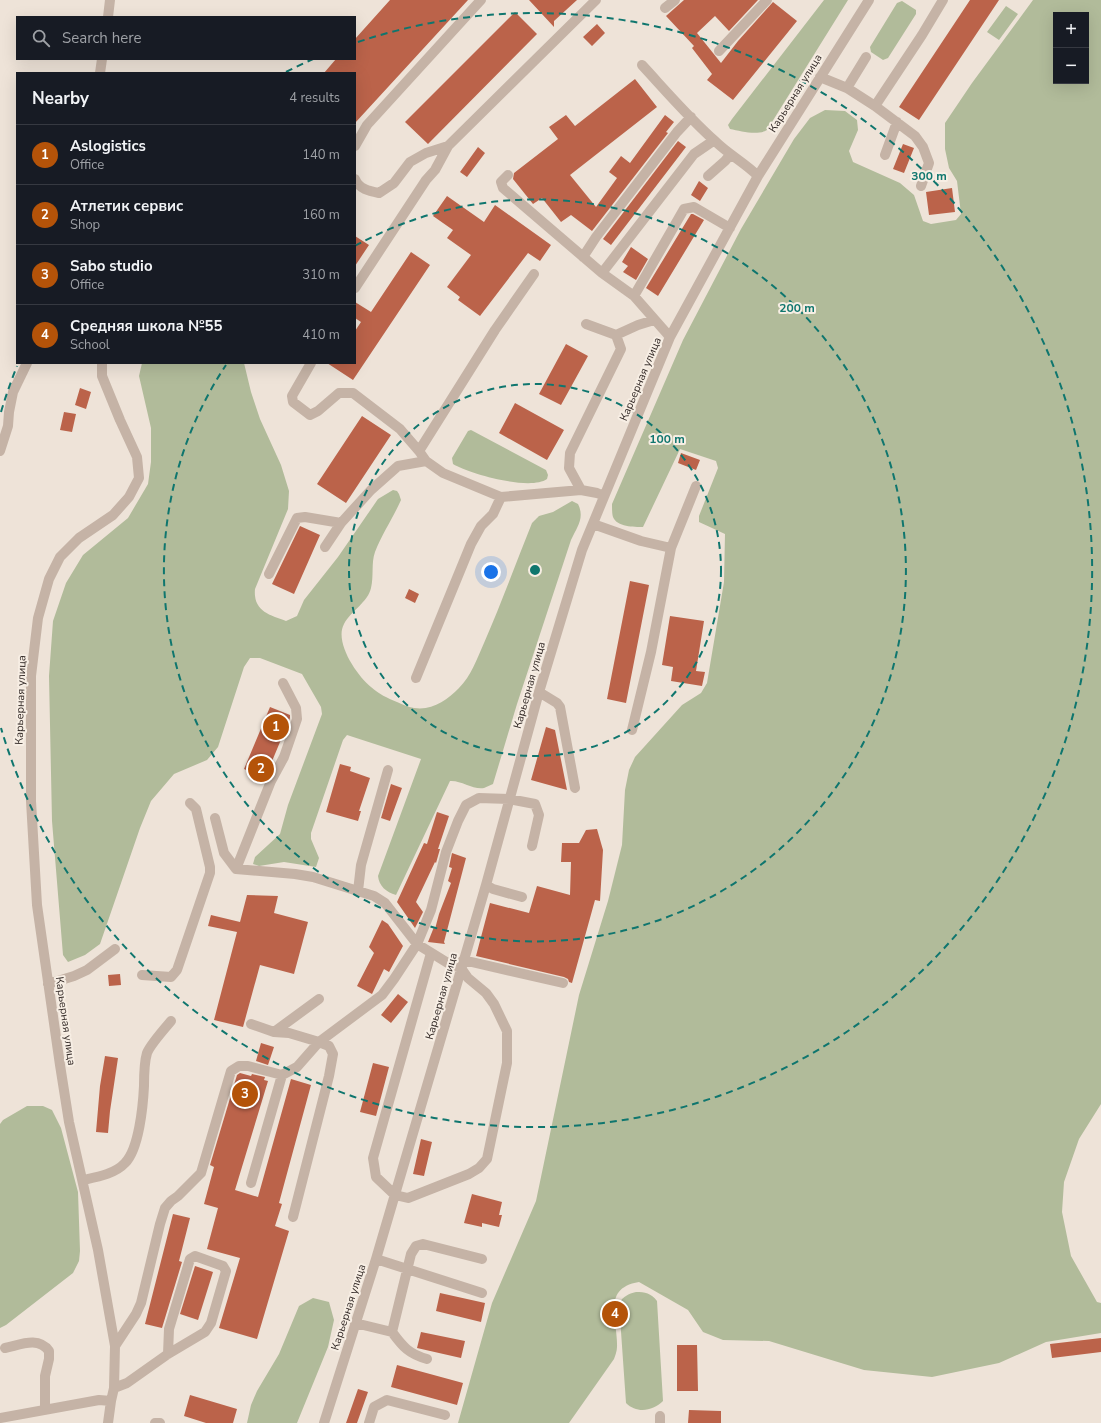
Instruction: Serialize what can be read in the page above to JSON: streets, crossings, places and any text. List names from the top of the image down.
{
  "streets": {
    "street": ["Карьерная улица"]
  },
  "page": {
    "map_buttons": ["+", "−"],
    "search": "Search here",
    "heading": ["Nearby", "4 results"],
    "list": [
      {
        "mark": "1",
        "name": "Aslogistics",
        "note": "Office",
        "value": "140 m"
      },
      {
        "mark": "2",
        "name": "Атлетик сервис",
        "note": "Shop",
        "value": "160 m"
      },
      {
        "mark": "3",
        "name": "Sabo studio",
        "note": "Office",
        "value": "310 m"
      },
      {
        "mark": "4",
        "name": "Средняя школа №55",
        "note": "School",
        "value": "410 m"
      }
    ],
    "pins": [
      "1",
      "2",
      "3",
      "4"
    ]
  },
  "rings": ["300 m", "200 m", "100 m"]
}
